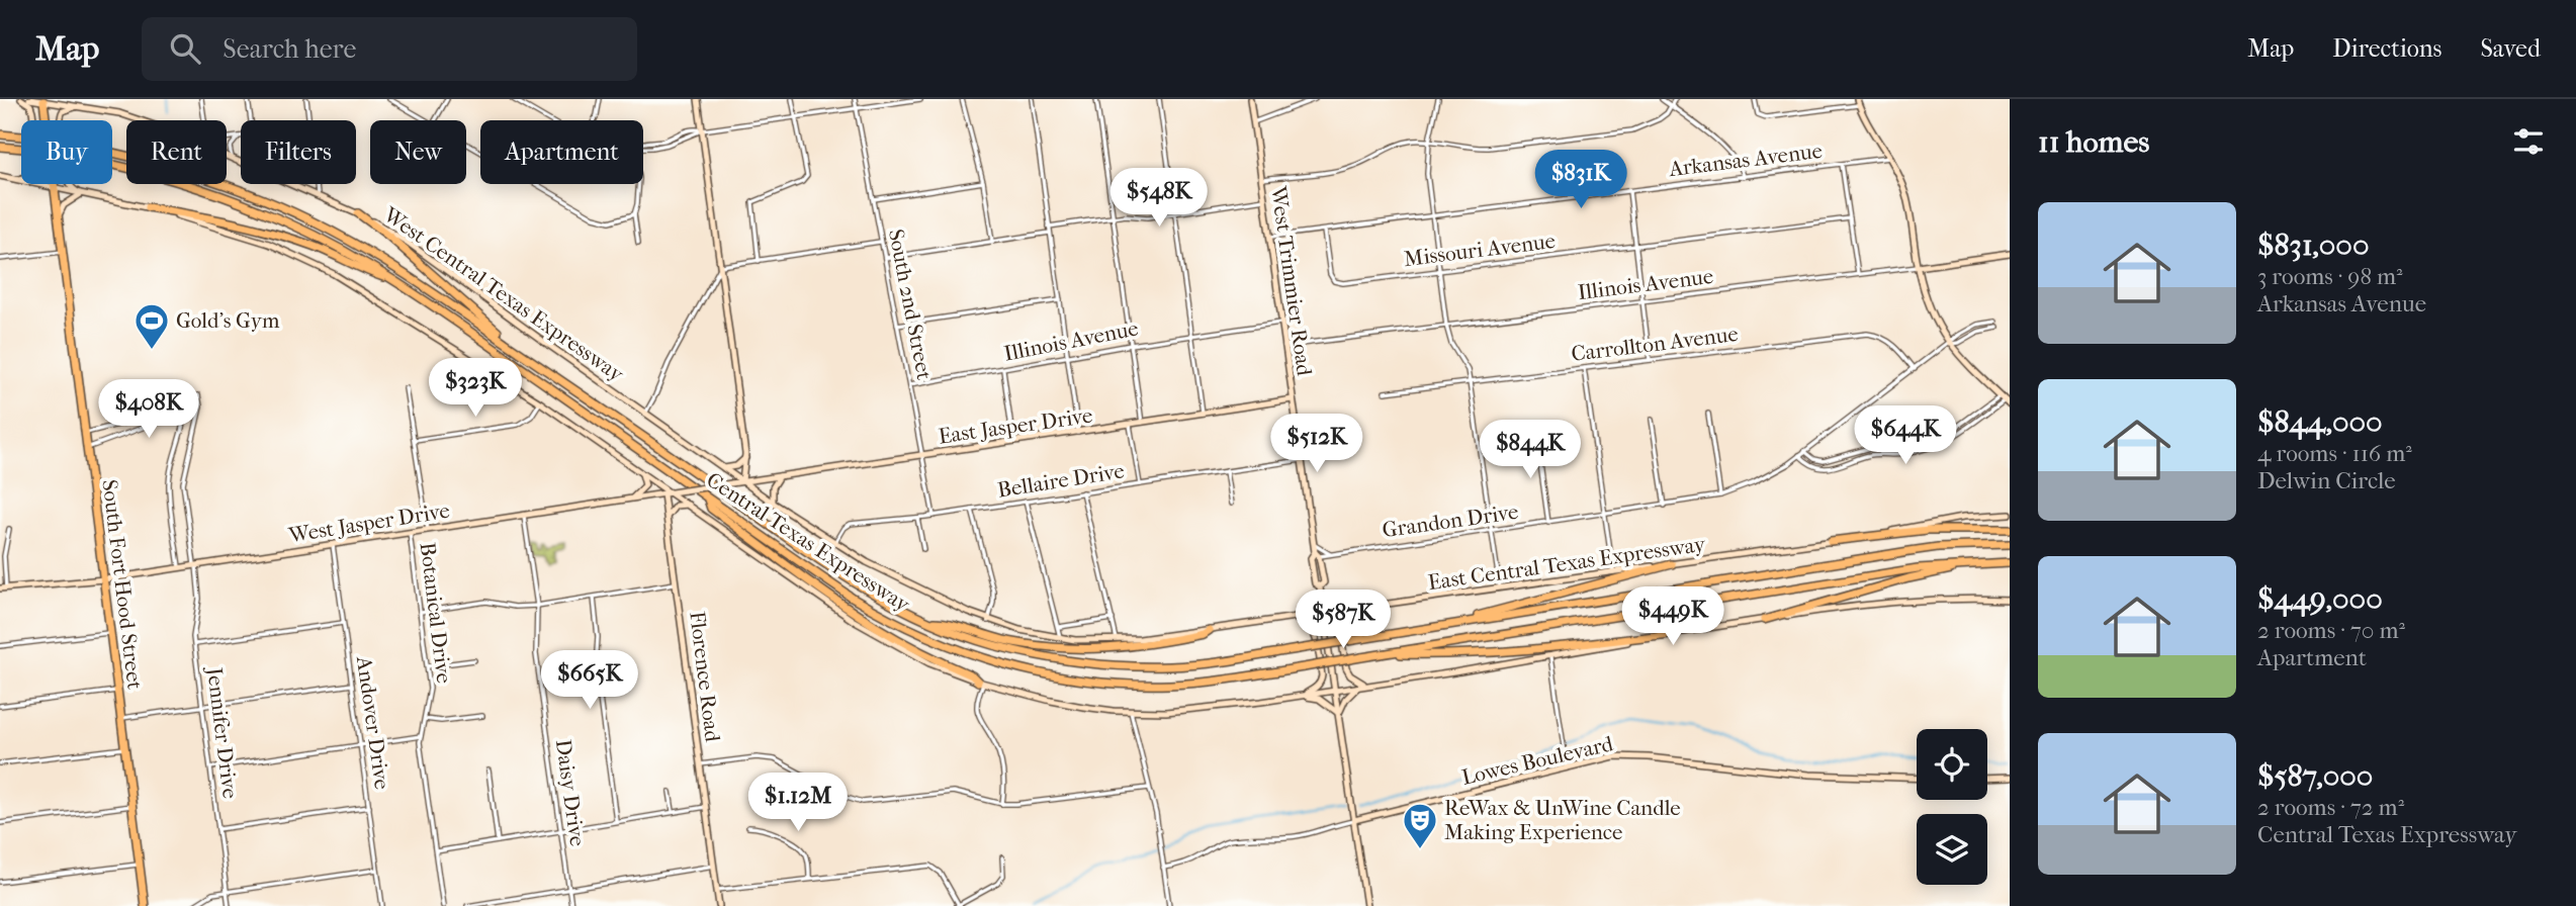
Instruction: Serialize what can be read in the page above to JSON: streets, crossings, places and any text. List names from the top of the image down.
{
  "streets": {
    "highway": ["Central Texas Expressway", "South Fort Hood Street"],
    "main road": [
      "West Trimmier Road",
      "Illinois Avenue",
      "West Central Texas Expressway",
      "East Jasper Drive",
      "West Jasper Drive",
      "East Central Texas Expressway",
      "Florence Road",
      "Lowes Boulevard"
    ],
    "street": [
      "Arkansas Avenue",
      "Missouri Avenue",
      "South 2nd Street",
      "Carrollton Avenue",
      "Bellaire Drive",
      "Grandon Drive",
      "Botanical Drive",
      "Andover Drive",
      "Jennifer Drive",
      "Daisy Drive"
    ]
  },
  "crossings": [
    ["Arkansas Avenue", "Missouri Avenue"],
    ["Arkansas Avenue", "West Trimmier Road"],
    ["West Trimmier Road", "Illinois Avenue"],
    ["West Trimmier Road", "East Jasper Drive"],
    ["West Trimmier Road", "Bellaire Drive"],
    ["West Trimmier Road", "Grandon Drive"],
    ["West Trimmier Road", "East Central Texas Expressway"],
    ["West Trimmier Road", "Lowes Boulevard"],
    ["Illinois Avenue", "South 2nd Street"],
    ["West Central Texas Expressway", "East Jasper Drive"],
    ["West Central Texas Expressway", "West Jasper Drive"],
    ["West Central Texas Expressway", "East Central Texas Expressway"],
    ["West Central Texas Expressway", "South Fort Hood Street"],
    ["South 2nd Street", "East Jasper Drive"],
    ["South 2nd Street", "Bellaire Drive"],
    ["Carrollton Avenue", "Grandon Drive"],
    ["East Jasper Drive", "West Jasper Drive"],
    ["East Jasper Drive", "East Central Texas Expressway"],
    ["Bellaire Drive", "East Central Texas Expressway"],
    ["West Jasper Drive", "East Central Texas Expressway"],
    ["West Jasper Drive", "South Fort Hood Street"],
    ["West Jasper Drive", "Botanical Drive"],
    ["West Jasper Drive", "Florence Road"],
    ["West Jasper Drive", "Andover Drive"],
    ["West Jasper Drive", "Jennifer Drive"],
    ["West Jasper Drive", "Daisy Drive"]
  ],
  "places": {
    "sports": ["Gold's Gym"],
    "theatre": ["ReWax & UnWine Candle Making Experience"]
  },
  "page": {
    "header": "Map",
    "search": "Search here",
    "nav": ["Map", "Directions", "Saved"],
    "heading": "11 homes",
    "chip": [
      "Buy",
      "Rent",
      "Filters",
      "New",
      "Apartment"
    ],
    "price": [
      "$831K",
      "$548K",
      "$323K",
      "$408K",
      "$644K",
      "$512K",
      "$844K",
      "$449K",
      "$587K",
      "$665K",
      "$1.12M"
    ],
    "list": [
      {
        "name": "$831,000",
        "note": "3 rooms · 98 m² · Arkansas Avenue"
      },
      {
        "name": "$844,000",
        "note": "4 rooms · 116 m² · Delwin Circle"
      },
      {
        "name": "$449,000",
        "note": "2 rooms · 70 m² · Apartment"
      },
      {
        "name": "$587,000",
        "note": "2 rooms · 72 m² · Central Texas Expressway"
      }
    ]
  }
}
